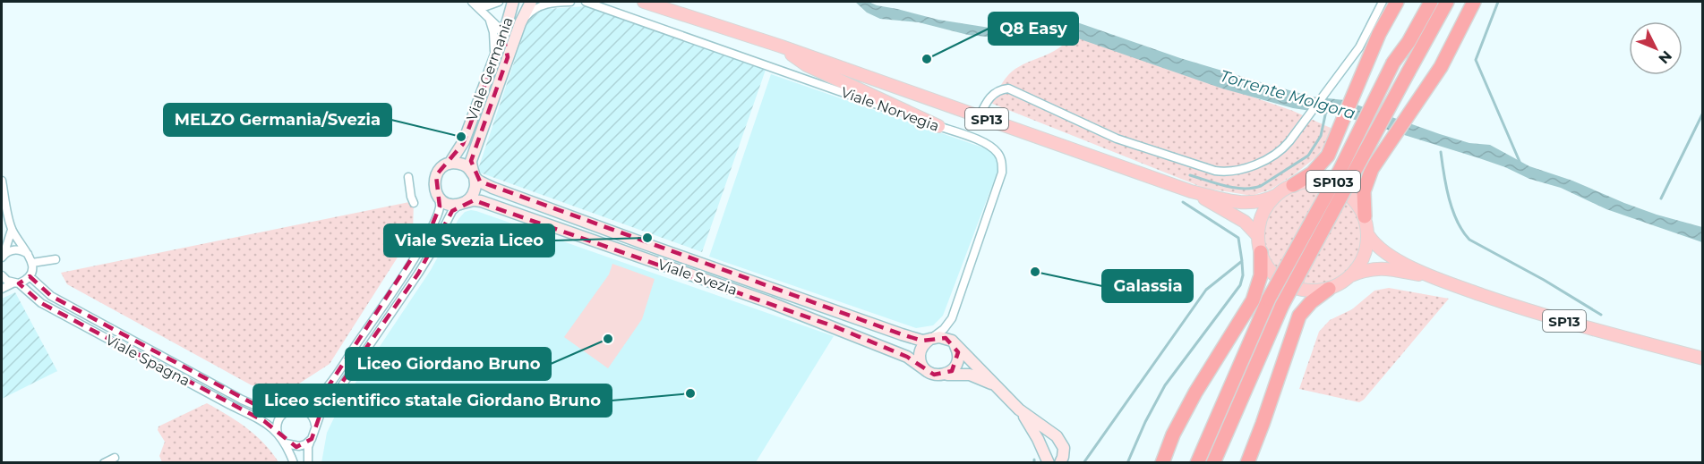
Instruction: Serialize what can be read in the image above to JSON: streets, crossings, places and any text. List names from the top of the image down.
{
  "streets": {
    "highway": ["SP103"],
    "main road": ["SP13"],
    "street": [
      "Viale Germania",
      "Viale Norvegia",
      "Viale Svezia",
      "Viale Spagna"
    ]
  },
  "crossings": [
    ["Viale Germania", "Viale Svezia"],
    ["Viale Norvegia", "Viale Svezia"],
    ["SP13", "SP103"]
  ],
  "water": ["Torrente Molgora"],
  "places": [
    "Q8 Easy",
    "MELZO Germania/Svezia",
    "Viale Svezia Liceo",
    "Galassia",
    "Liceo Giordano Bruno",
    "Liceo scientifico statale Giordano Bruno"
  ],
  "north": "bottom right"
}
